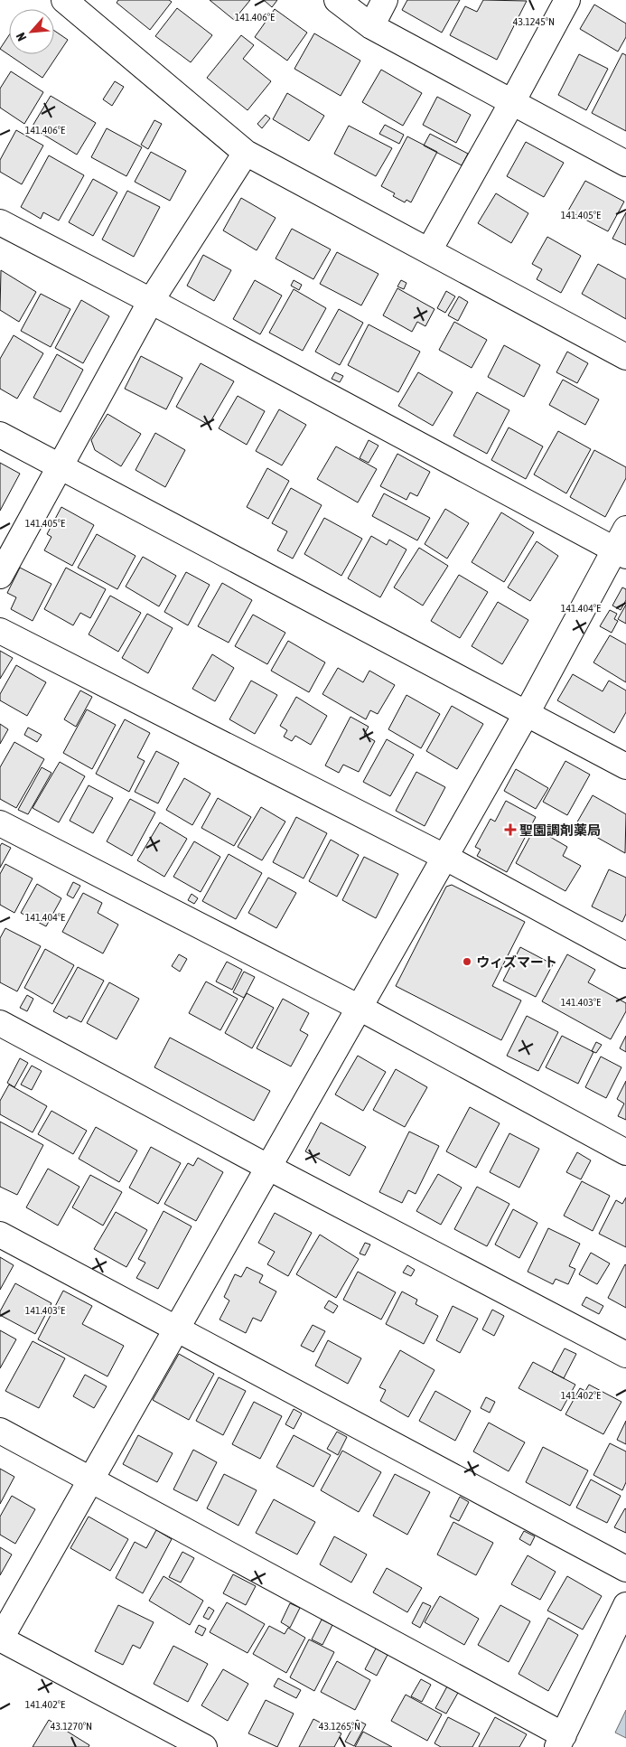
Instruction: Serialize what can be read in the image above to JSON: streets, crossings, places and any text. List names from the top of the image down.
{
  "places": {
    "health": ["聖園調剤薬局"],
    "other": ["ウィズマート"]
  },
  "north": "bottom left",
  "coordinates": [
    "141.406°E",
    "43.1245°N",
    "141.405°E",
    "141.404°E",
    "141.403°E",
    "141.402°E",
    "43.1270°N",
    "43.1265°N"
  ]
}
